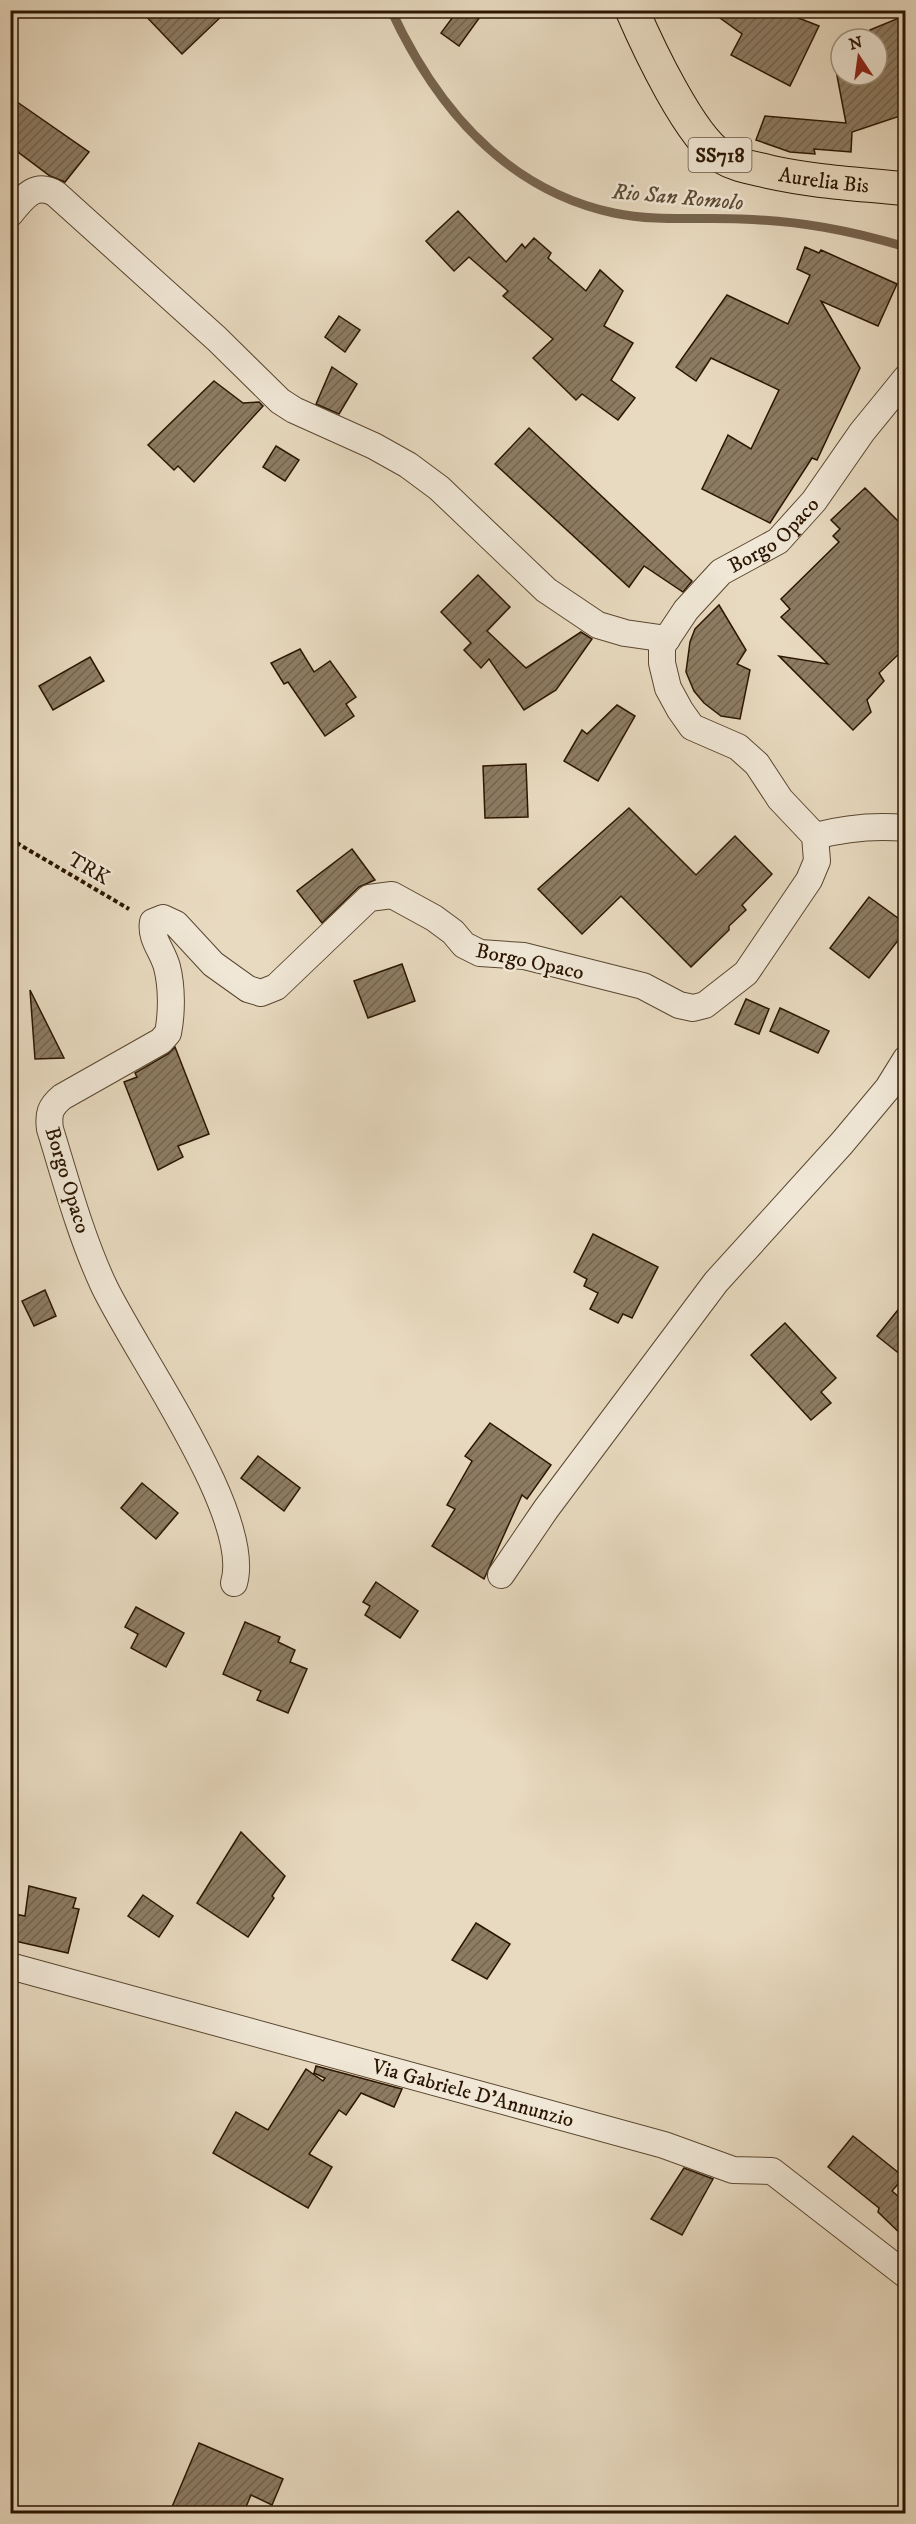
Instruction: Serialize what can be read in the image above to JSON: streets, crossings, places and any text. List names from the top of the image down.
{
  "streets": {
    "highway": ["SS718", "Aurelia Bis"],
    "street": ["Borgo Opaco", "Via Gabriele D'Annunzio"],
    "path": ["TRK"]
  },
  "crossings": [
    ["Borgo Opaco", "TRK"]
  ],
  "water": ["Rio San Romolo"],
  "north": "top"
}
